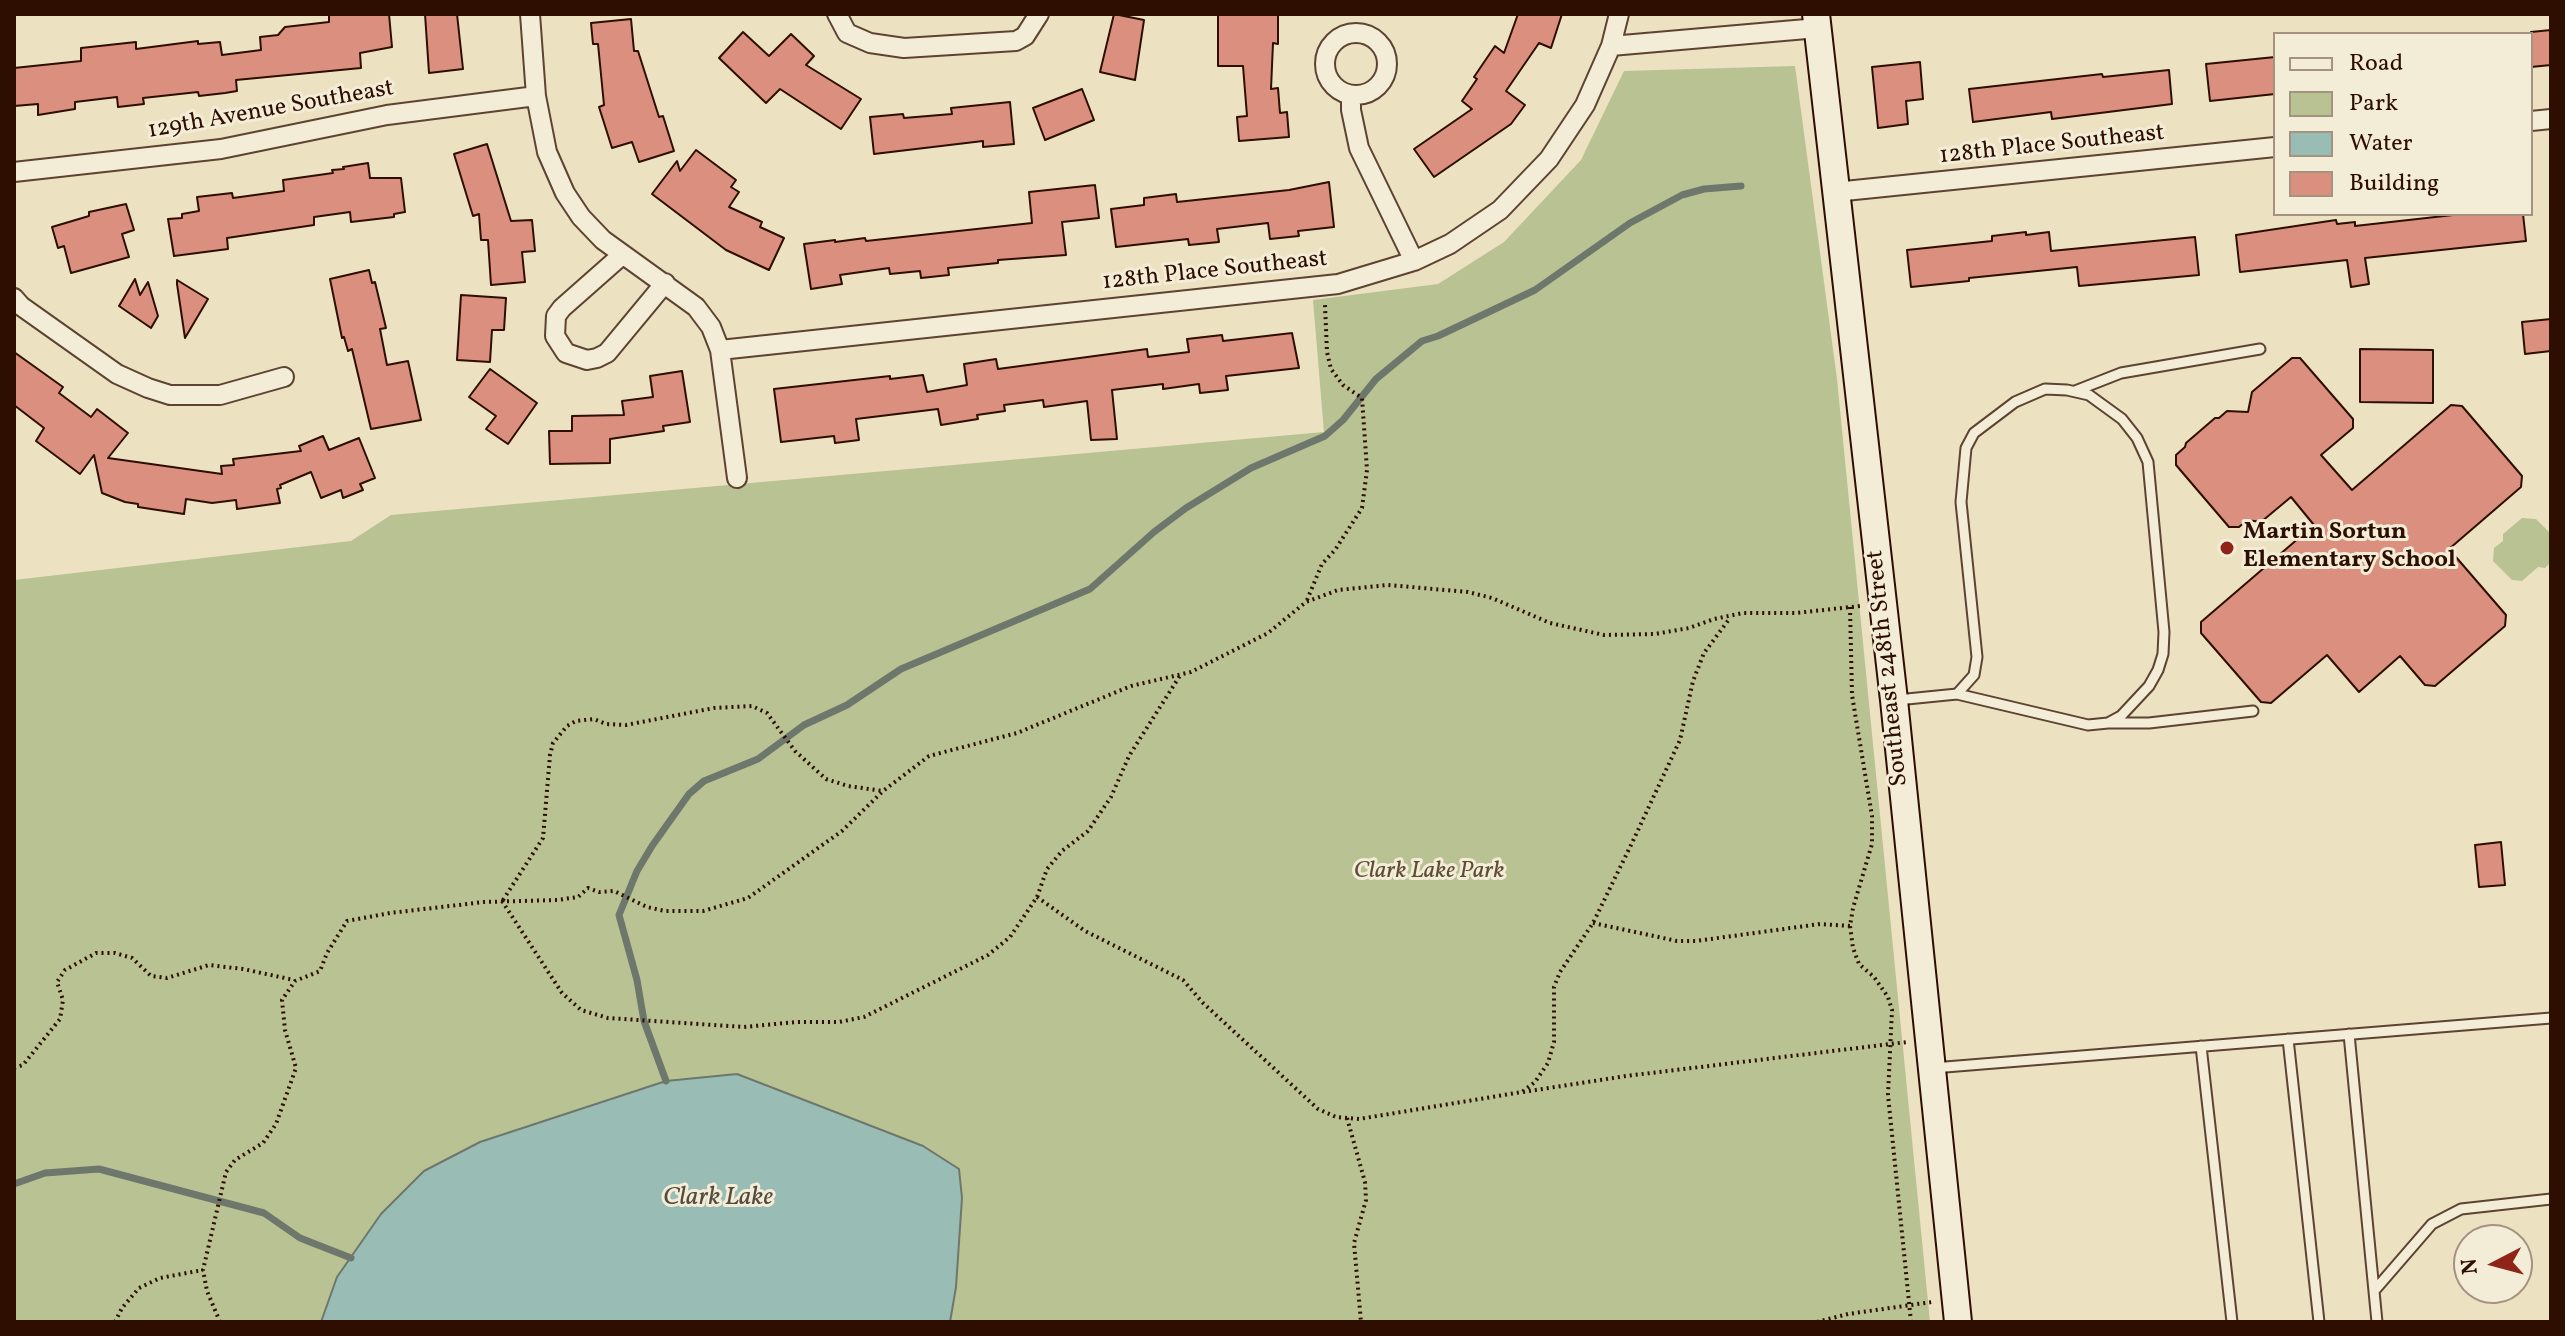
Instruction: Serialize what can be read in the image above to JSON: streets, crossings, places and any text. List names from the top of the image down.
{
  "streets": {
    "street": ["129th Avenue Southeast", "128th Place Southeast", "Southeast 248th Street"]
  },
  "crossings": [
    ["128th Place Southeast", "Southeast 248th Street"]
  ],
  "water": ["Clark Lake"],
  "parks": ["Clark Lake Park"],
  "places": ["Martin Sortun Elementary School"],
  "legend": [
    "Road",
    "Park",
    "Water",
    "Building"
  ],
  "north": "left"
}
